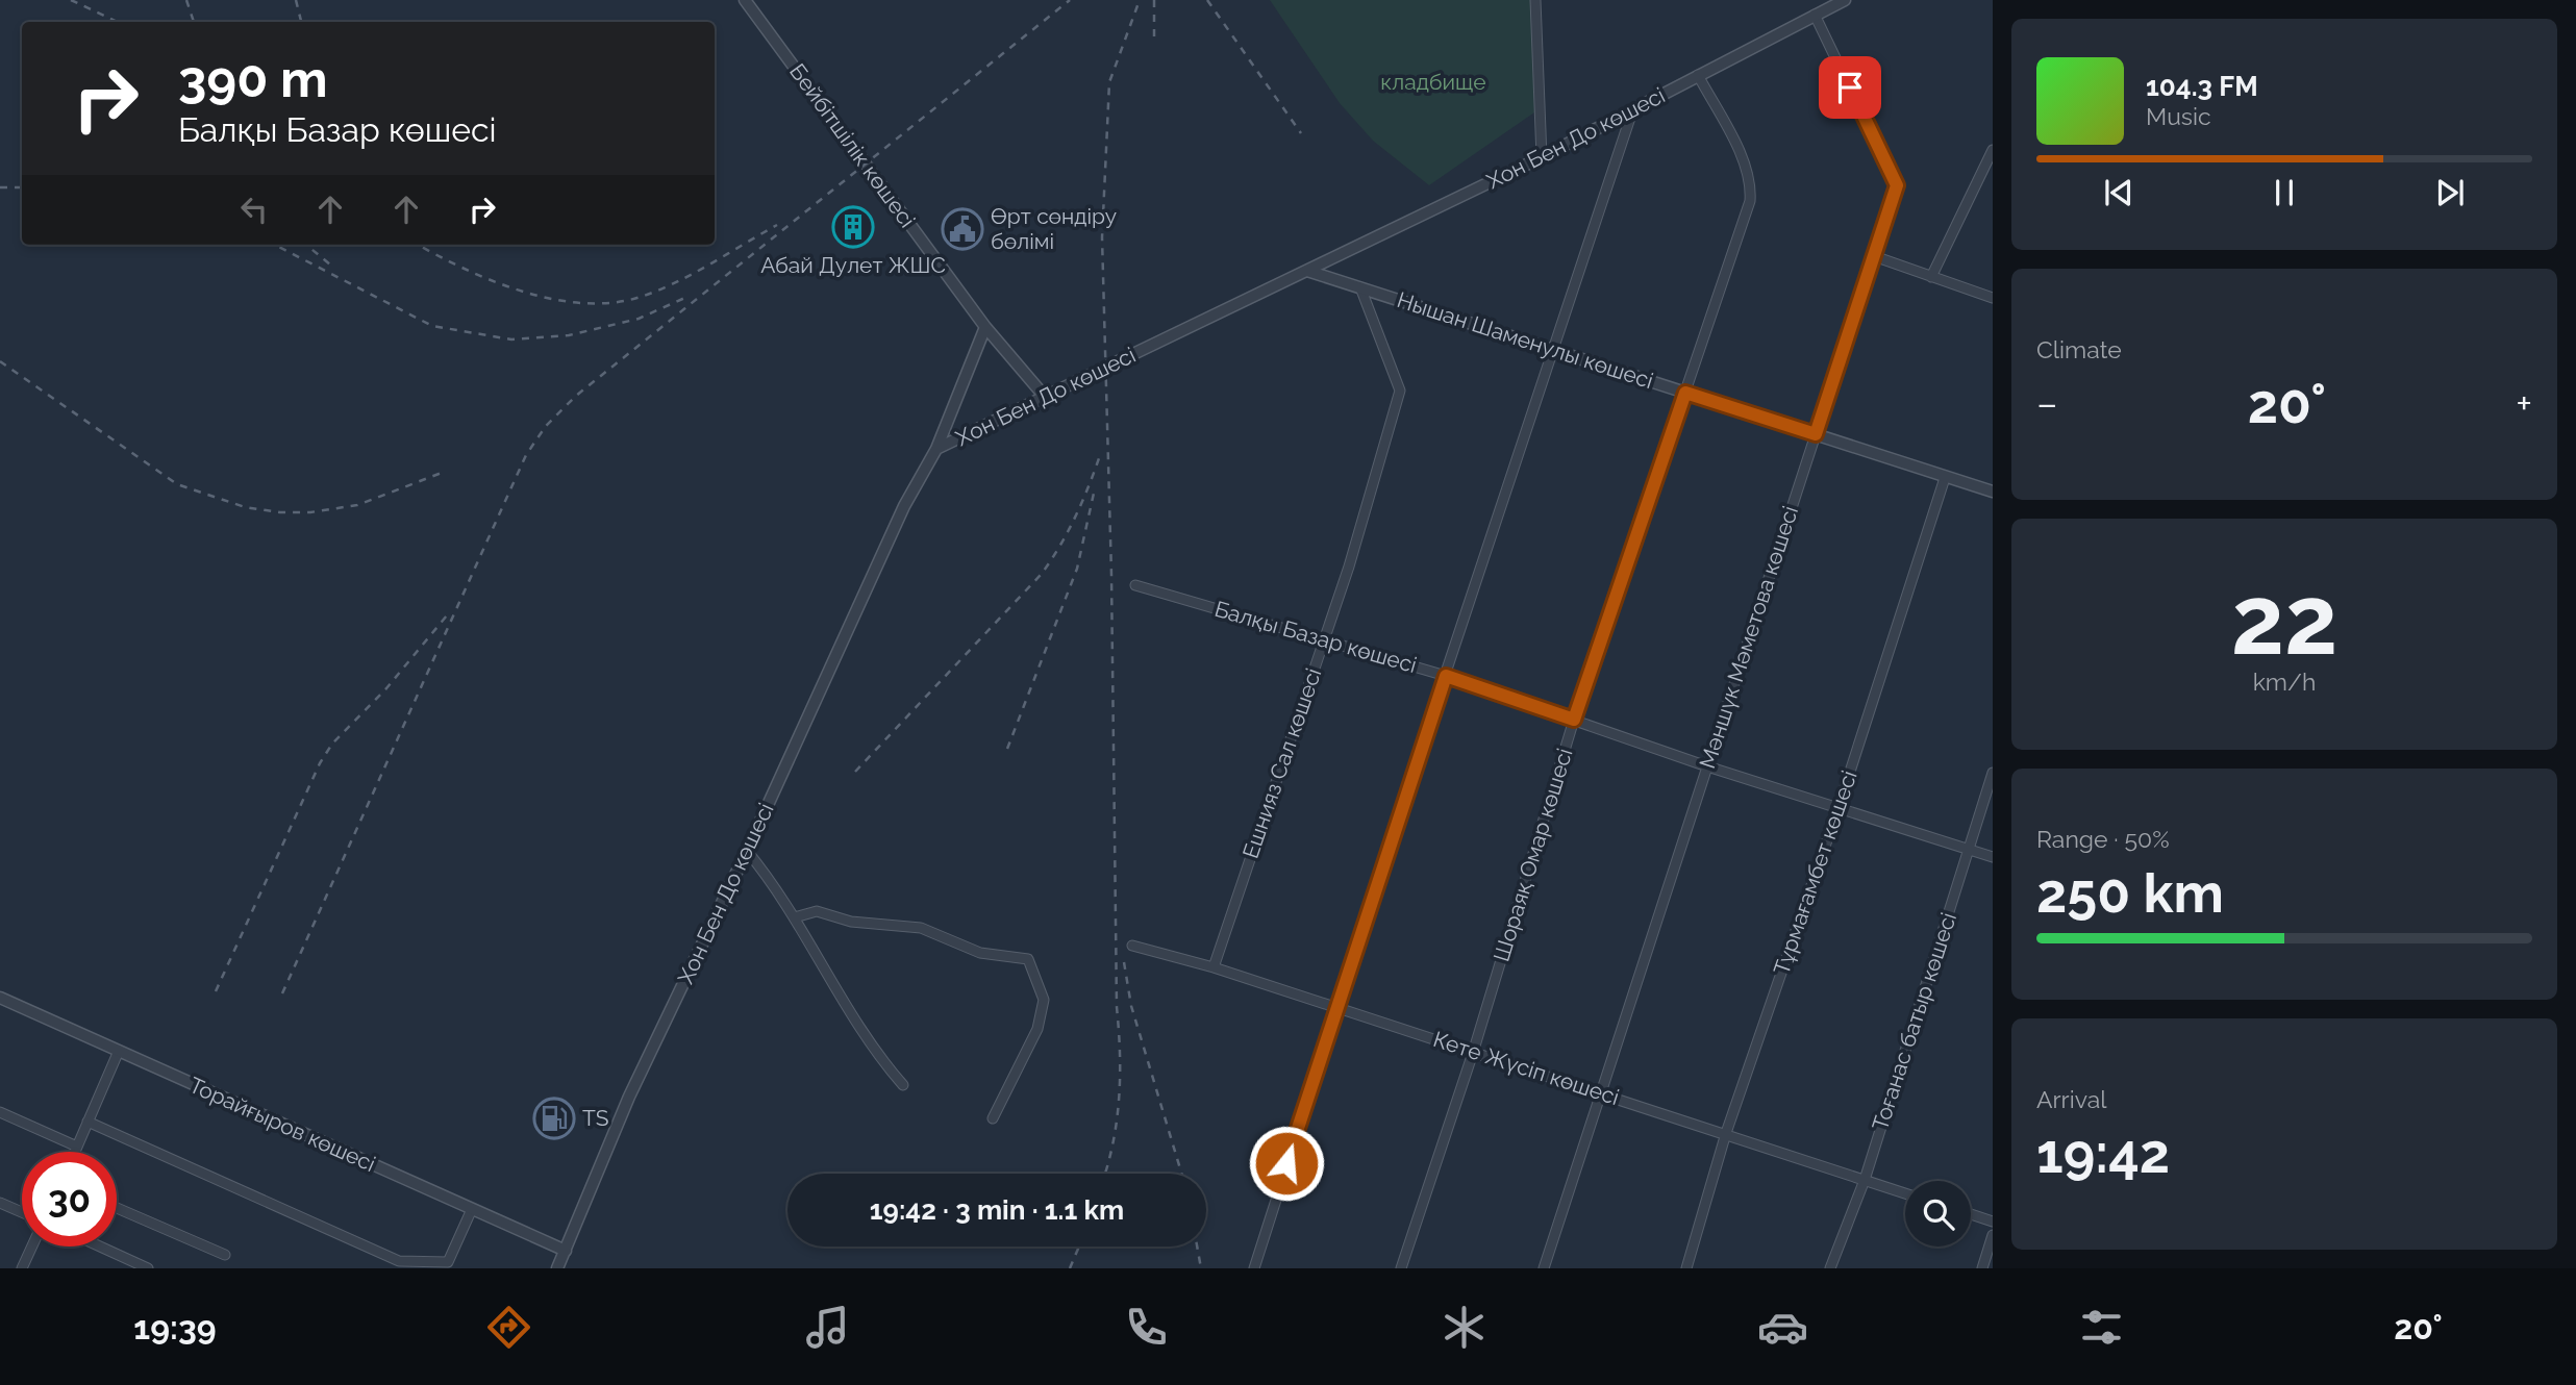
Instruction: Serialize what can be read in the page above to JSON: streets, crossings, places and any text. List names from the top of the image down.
{
  "streets": {
    "street": [
      "Хон Бен До көшесі",
      "Бейбітшілік көшесі",
      "Нышан Шаменулы көшесі",
      "Балқы Базар көшесі",
      "Мәншүк Мәметова көшесі",
      "Ешнияз Сал көшесі",
      "Шораяқ Омар көшесі",
      "Тұрмағамбет көшесі",
      "Тоғанас батыр көшесі",
      "Кете Жүсіп көшесі",
      "Торайғыров көшесі"
    ]
  },
  "crossings": [
    ["Хон Бен До көшесі", "Бейбітшілік көшесі"],
    ["Хон Бен До көшесі", "Нышан Шаменулы көшесі"],
    ["Хон Бен До көшесі", "Мәншүк Мәметова көшесі"],
    ["Хон Бен До көшесі", "Шораяқ Омар көшесі"],
    ["Хон Бен До көшесі", "Торайғыров көшесі"],
    ["Нышан Шаменулы көшесі", "Мәншүк Мәметова көшесі"],
    ["Нышан Шаменулы көшесі", "Ешнияз Сал көшесі"],
    ["Нышан Шаменулы көшесі", "Шораяқ Омар көшесі"],
    ["Нышан Шаменулы көшесі", "Тұрмағамбет көшесі"],
    ["Балқы Базар көшесі", "Мәншүк Мәметова көшесі"],
    ["Балқы Базар көшесі", "Ешнияз Сал көшесі"],
    ["Балқы Базар көшесі", "Шораяқ Омар көшесі"],
    ["Балқы Базар көшесі", "Тұрмағамбет көшесі"],
    ["Балқы Базар көшесі", "Тоғанас батыр көшесі"],
    ["Мәншүк Мәметова көшесі", "Кете Жүсіп көшесі"],
    ["Ешнияз Сал көшесі", "Кете Жүсіп көшесі"],
    ["Шораяқ Омар көшесі", "Кете Жүсіп көшесі"],
    ["Тұрмағамбет көшесі", "Кете Жүсіп көшесі"],
    ["Тоғанас батыр көшесі", "Кете Жүсіп көшесі"]
  ],
  "parks": ["кладбище"],
  "places": {
    "building": ["Абай Дулет ЖШС"],
    "public building": ["Өрт сөндіру бөлімі"],
    "fuel station": ["TS"]
  },
  "page": {
    "turn": ["390 m", "Балқы Базар көшесі"],
    "song": ["104.3 FM", "Music"],
    "tile": [
      "Climate",
      ["22", "km/h"],
      ["Range · 50%", "250 km"],
      ["Arrival", "19:42"]
    ],
    "heat": ["−", "20°", "+"],
    "limit": "30",
    "trip": "19:42 · 3 min · 1.1 km",
    "tabs": ["19:39", "20°"]
  }
}
